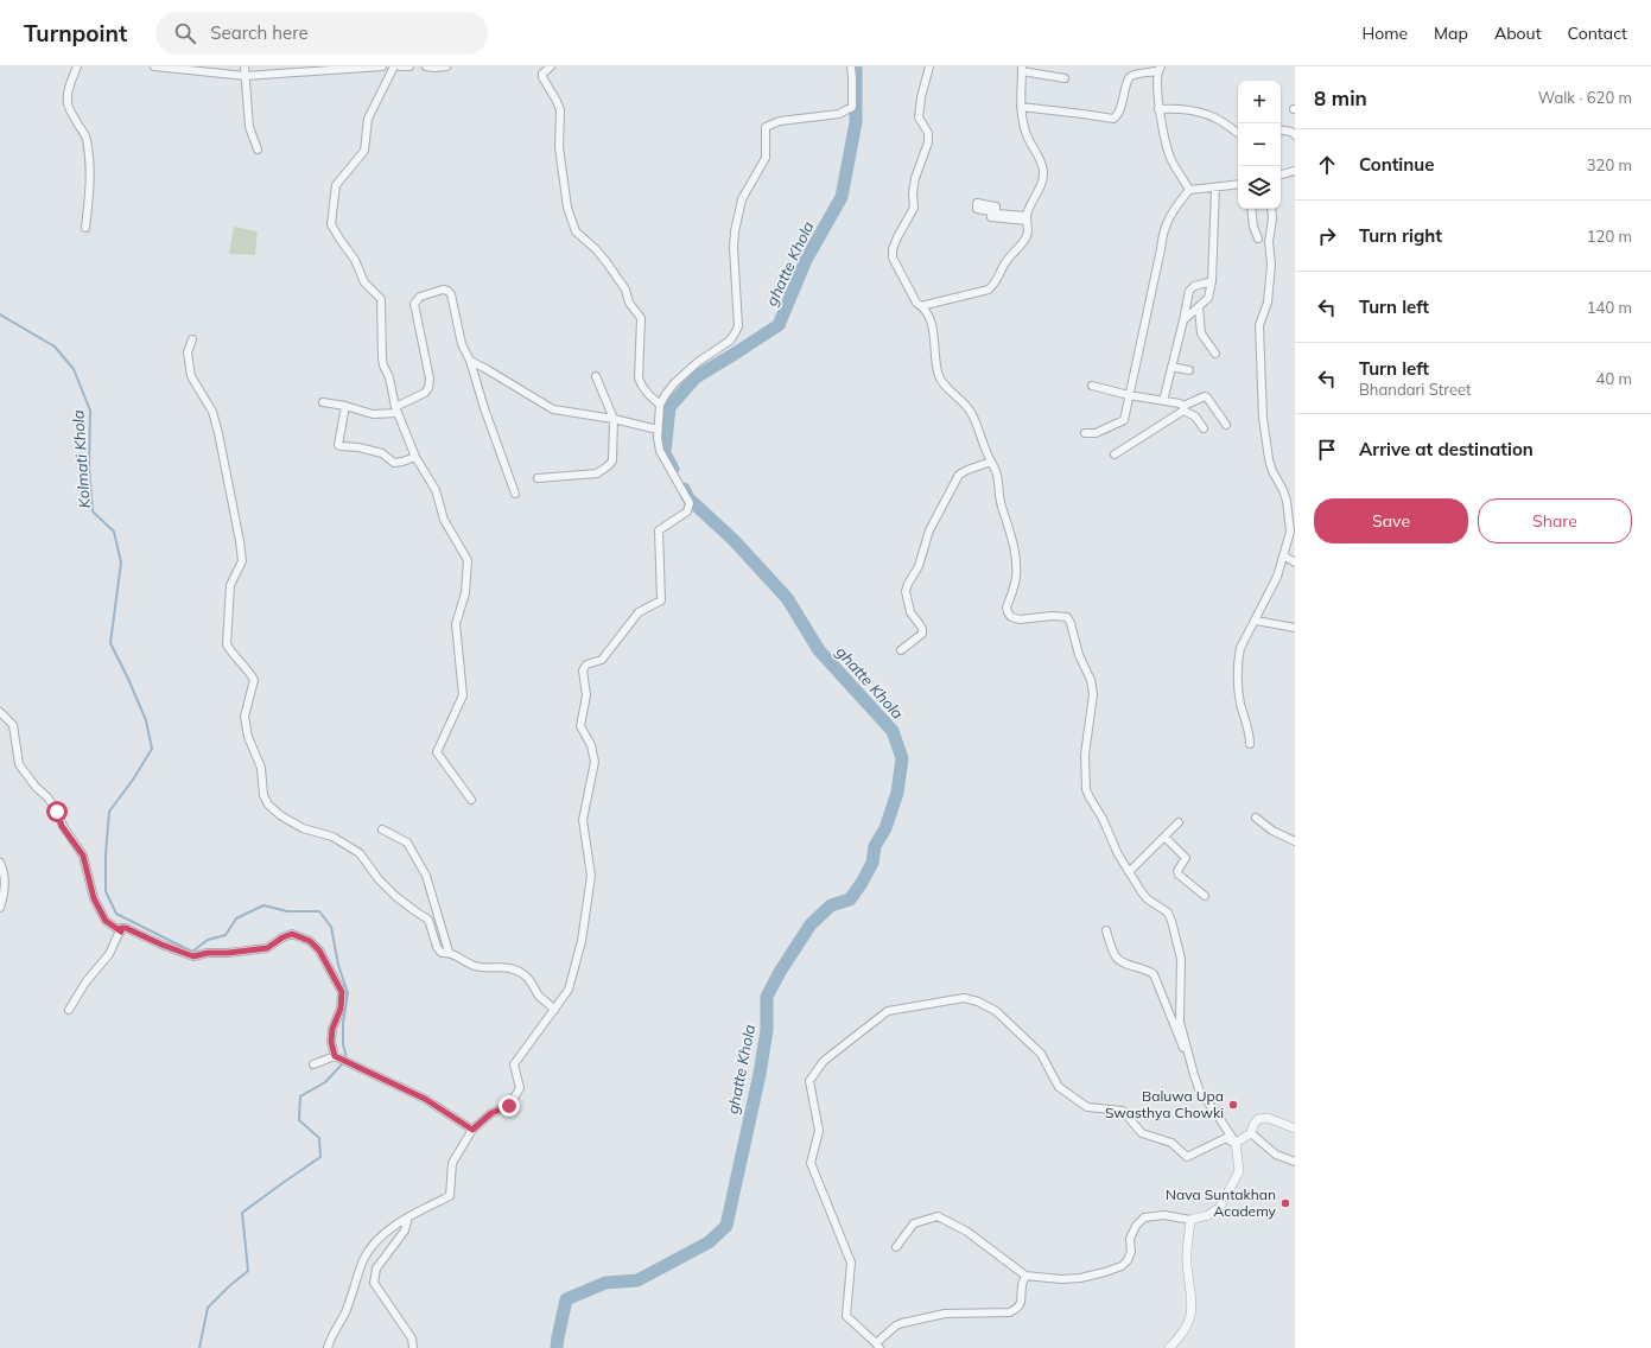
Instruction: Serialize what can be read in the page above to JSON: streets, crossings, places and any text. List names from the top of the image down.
{
  "water": ["ghatte Khola", "Kolmati Khola"],
  "places": ["Baluwa Upa Swasthya Chowki", "Nava Suntakhan Academy"],
  "page": {
    "header": "Turnpoint",
    "search": "Search here",
    "nav": [
      "Home",
      "Map",
      "About",
      "Contact"
    ],
    "heading": ["8 min", "Walk · 620 m"],
    "map_buttons": ["+", "−"],
    "list": [
      ["Continue", "320 m"],
      ["Turn right", "120 m"],
      ["Turn left", "140 m"],
      ["Turn left", "Bhandari Street", "40 m"],
      "Arrive at destination"
    ],
    "buttons": ["Save", "Share"]
  }
}
